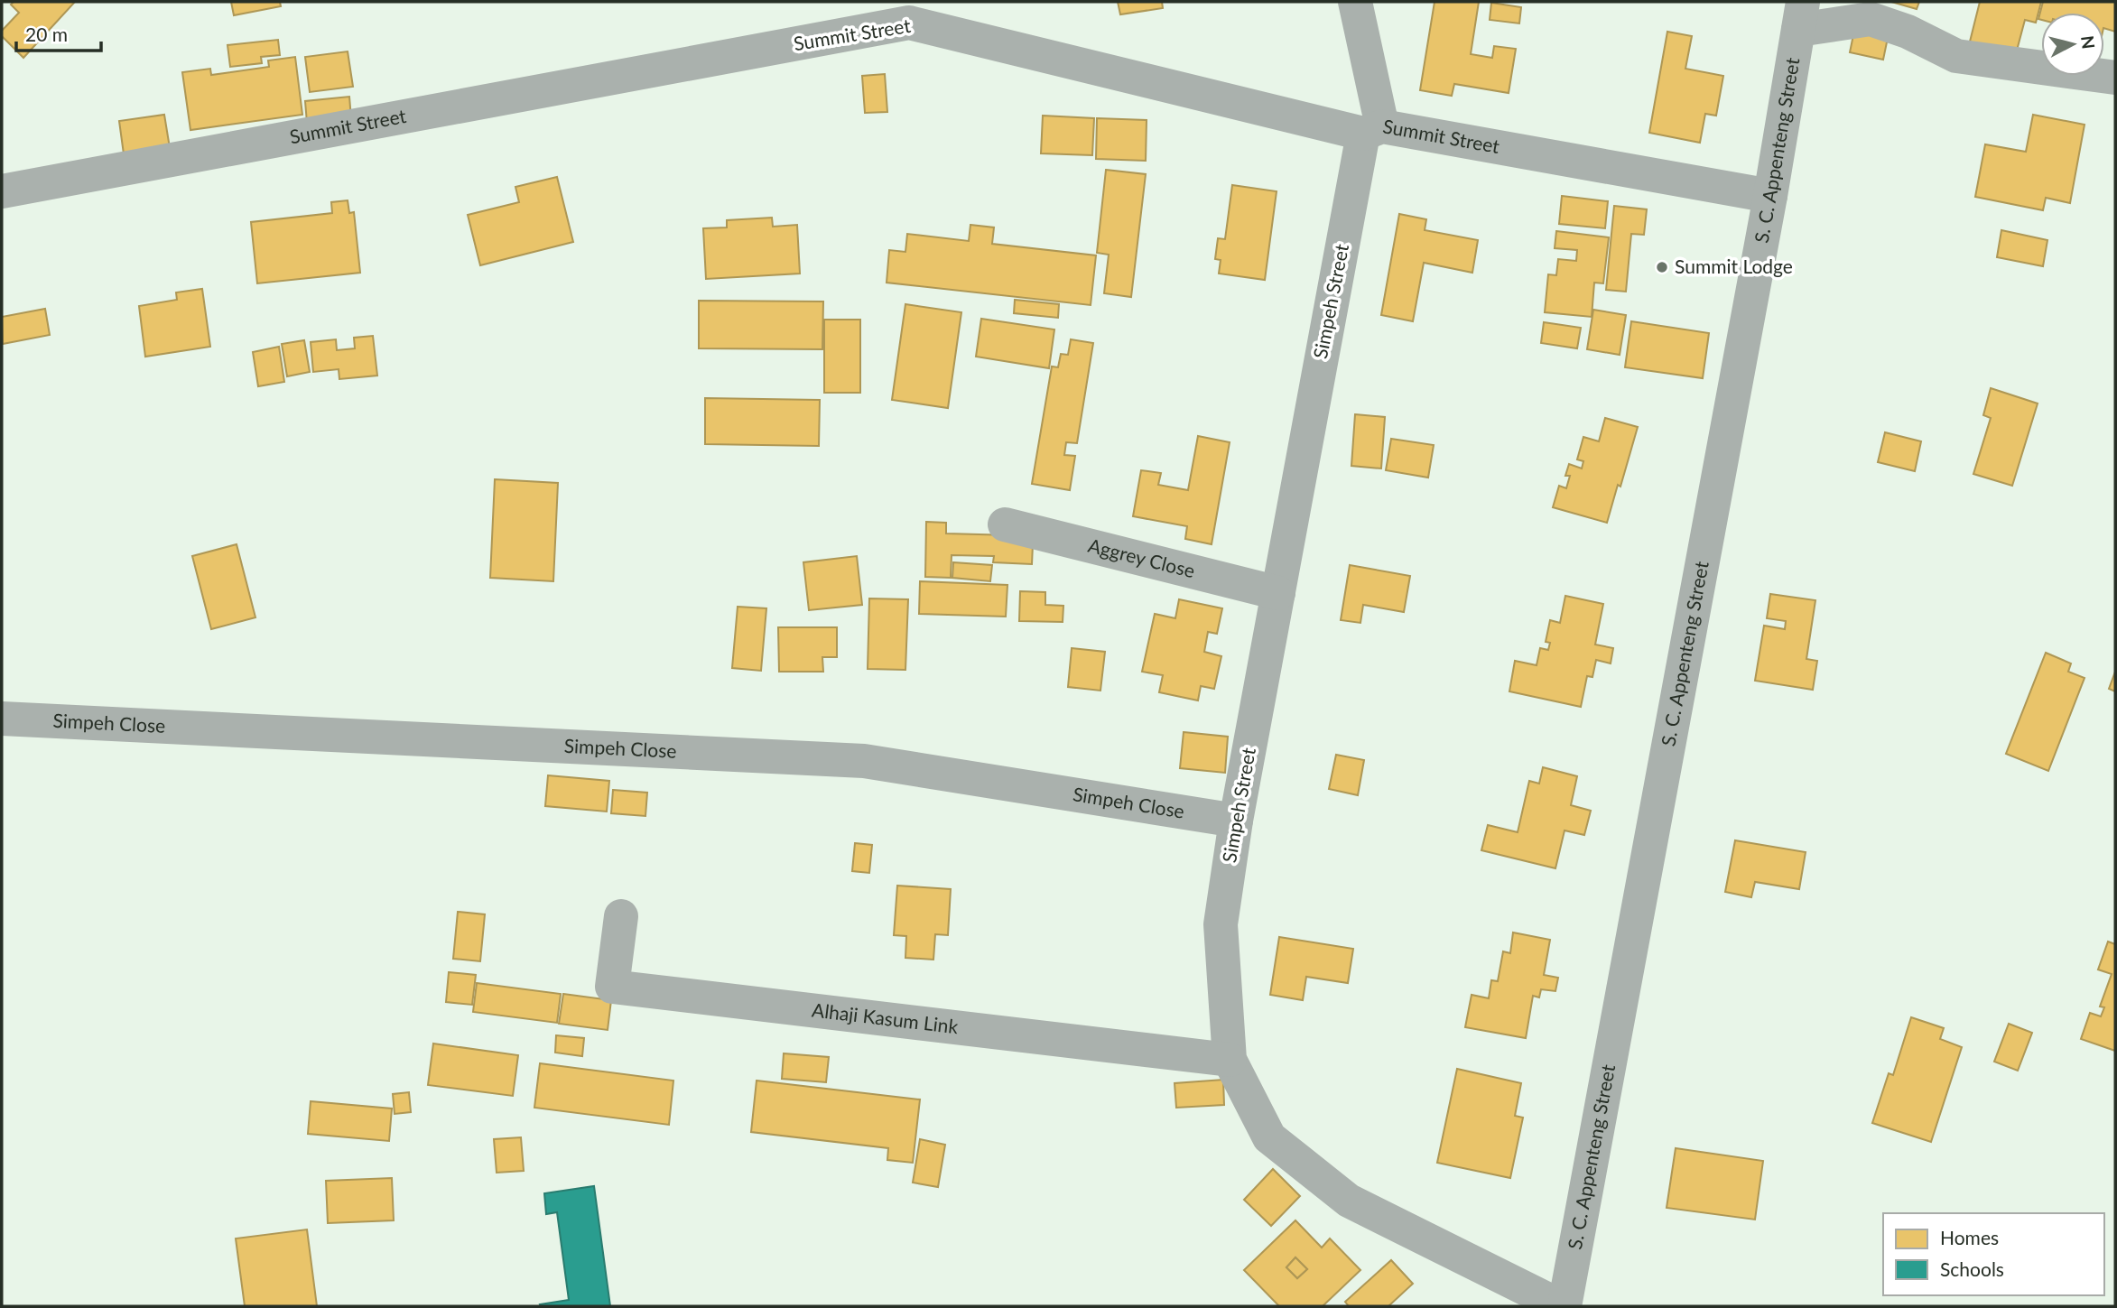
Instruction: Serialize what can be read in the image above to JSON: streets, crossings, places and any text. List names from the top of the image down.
{
  "streets": {
    "street": [
      "Summit Street",
      "S. C. Appenteng Street",
      "Simpeh Street",
      "Aggrey Close",
      "Simpeh Close",
      "Alhaji Kasum Link"
    ]
  },
  "crossings": [
    ["Summit Street", "S. C. Appenteng Street"],
    ["Summit Street", "Simpeh Street"],
    ["S. C. Appenteng Street", "Simpeh Street"],
    ["Simpeh Street", "Aggrey Close"],
    ["Simpeh Street", "Simpeh Close"],
    ["Simpeh Street", "Alhaji Kasum Link"]
  ],
  "places": ["Summit Lodge"],
  "legend": ["Homes", "Schools"],
  "scale_bar": "20 m",
  "north": "right"
}
